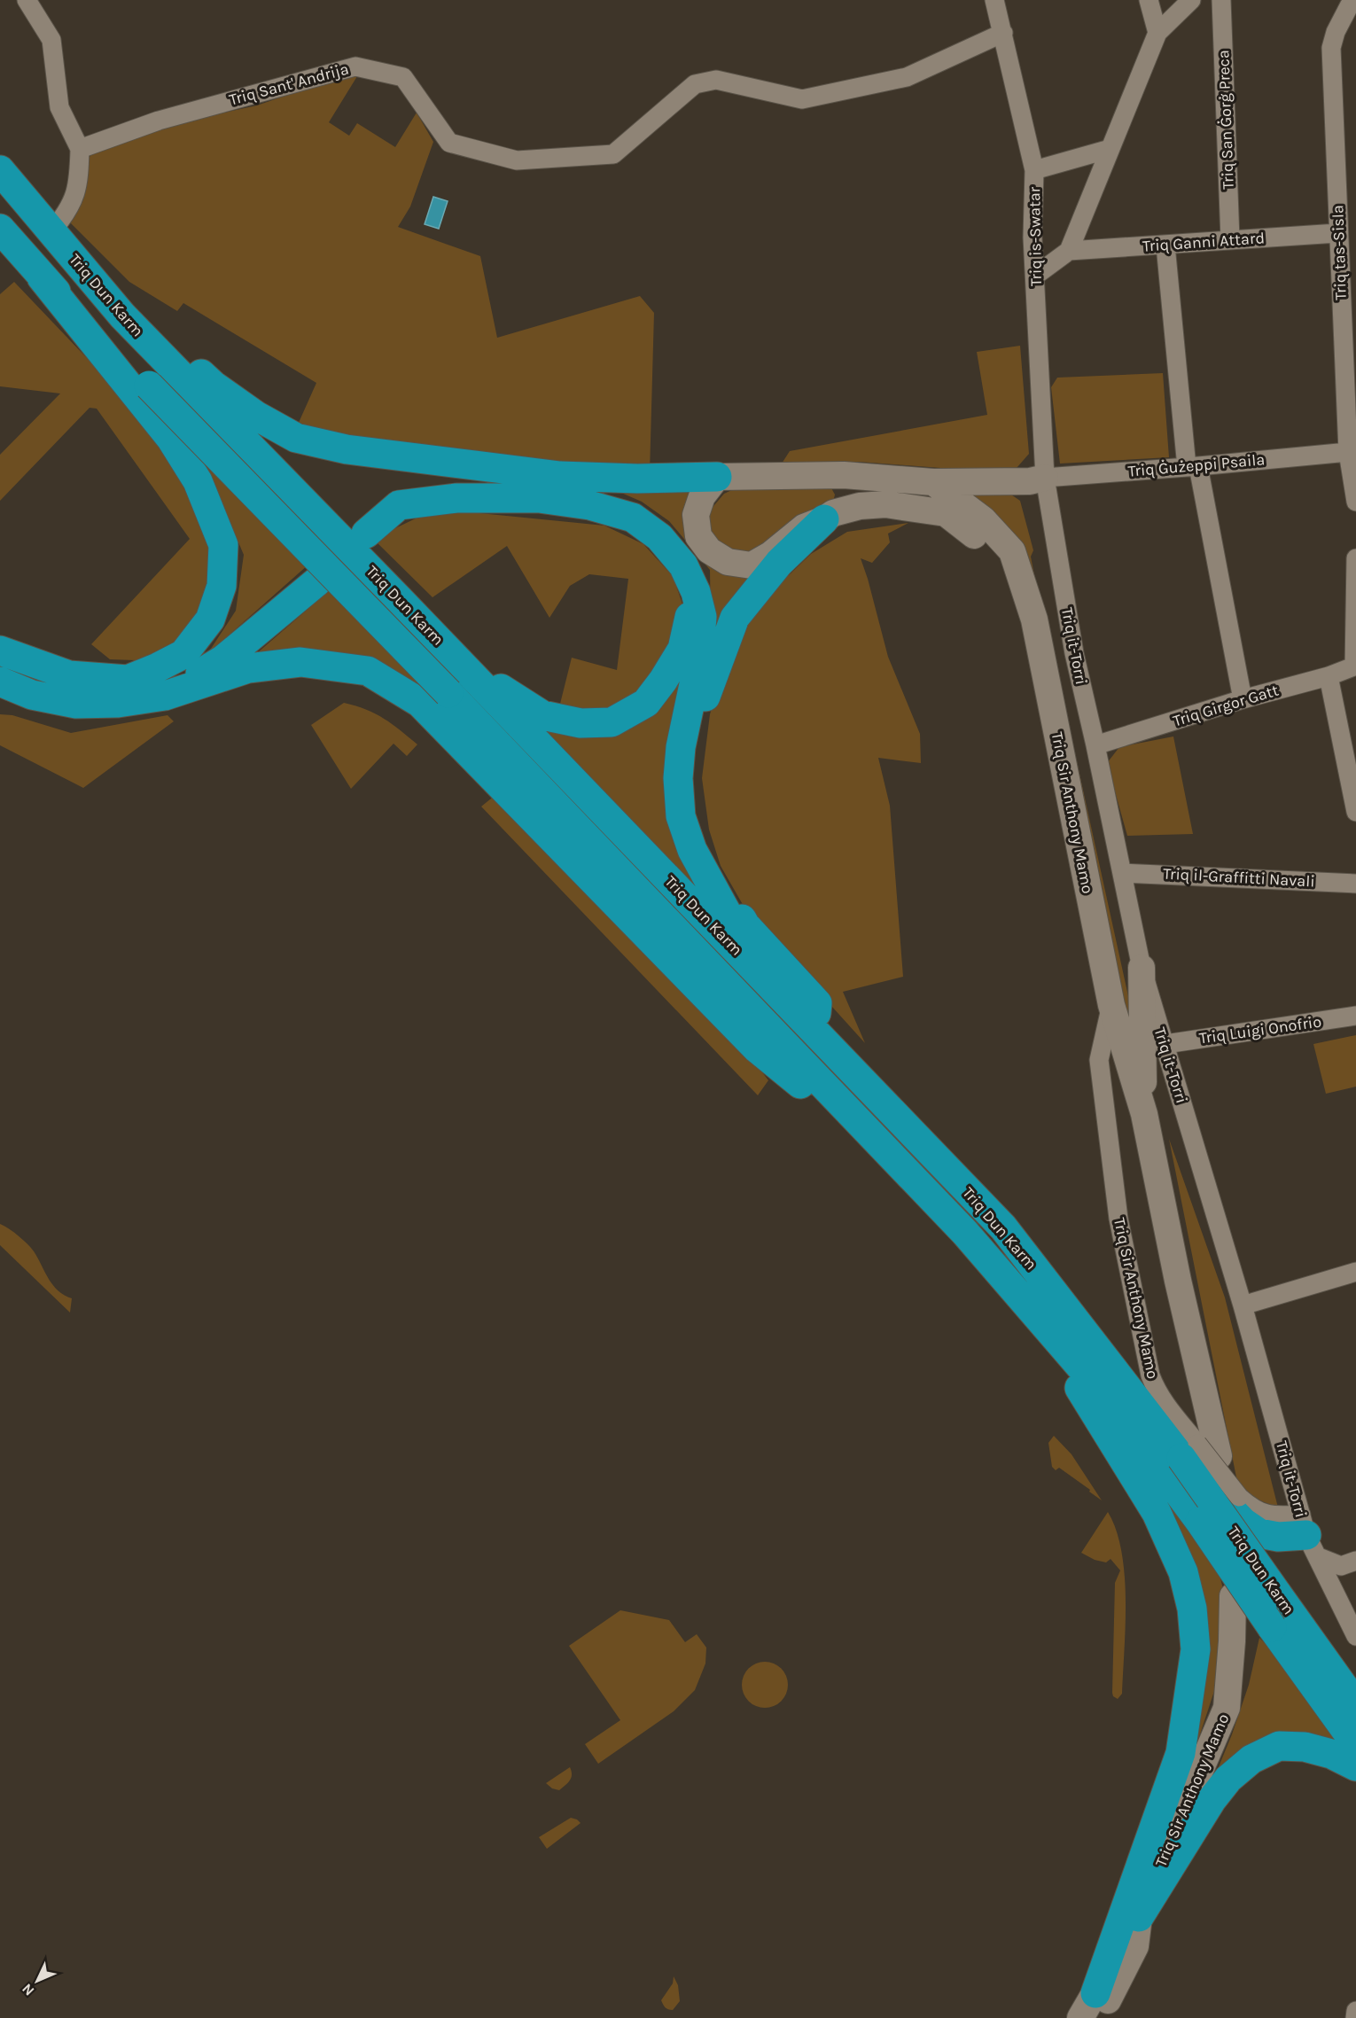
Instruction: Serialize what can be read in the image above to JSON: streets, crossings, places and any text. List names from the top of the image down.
{
  "streets": {
    "highway": ["Triq Dun Karm"],
    "main road": ["Triq Sir Anthony Mamo"],
    "street": [
      "Triq Sant' Andrija",
      "Triq San Ġorġ Preca",
      "Triq is-Swatar",
      "Triq Ganni Attard",
      "Triq tas-Sisla",
      "Triq Ġużeppi Psaila",
      "Triq it-Torri",
      "Triq Girgor Gatt",
      "Triq il-Graffitti Navali",
      "Triq Luigi Onofrio"
    ]
  },
  "crossings": [
    ["Triq Sant' Andrija", "Triq is-Swatar"],
    ["Triq San Ġorġ Preca", "Triq Ganni Attard"],
    ["Triq is-Swatar", "Triq Ġużeppi Psaila"],
    ["Triq is-Swatar", "Triq it-Torri"],
    ["Triq Ganni Attard", "Triq tas-Sisla"],
    ["Triq tas-Sisla", "Triq Ġużeppi Psaila"],
    ["Triq Dun Karm", "Triq Sir Anthony Mamo"],
    ["Triq Ġużeppi Psaila", "Triq it-Torri"],
    ["Triq it-Torri", "Triq Girgor Gatt"],
    ["Triq it-Torri", "Triq Sir Anthony Mamo"],
    ["Triq it-Torri", "Triq il-Graffitti Navali"],
    ["Triq it-Torri", "Triq Luigi Onofrio"]
  ],
  "north": "bottom left"
}
